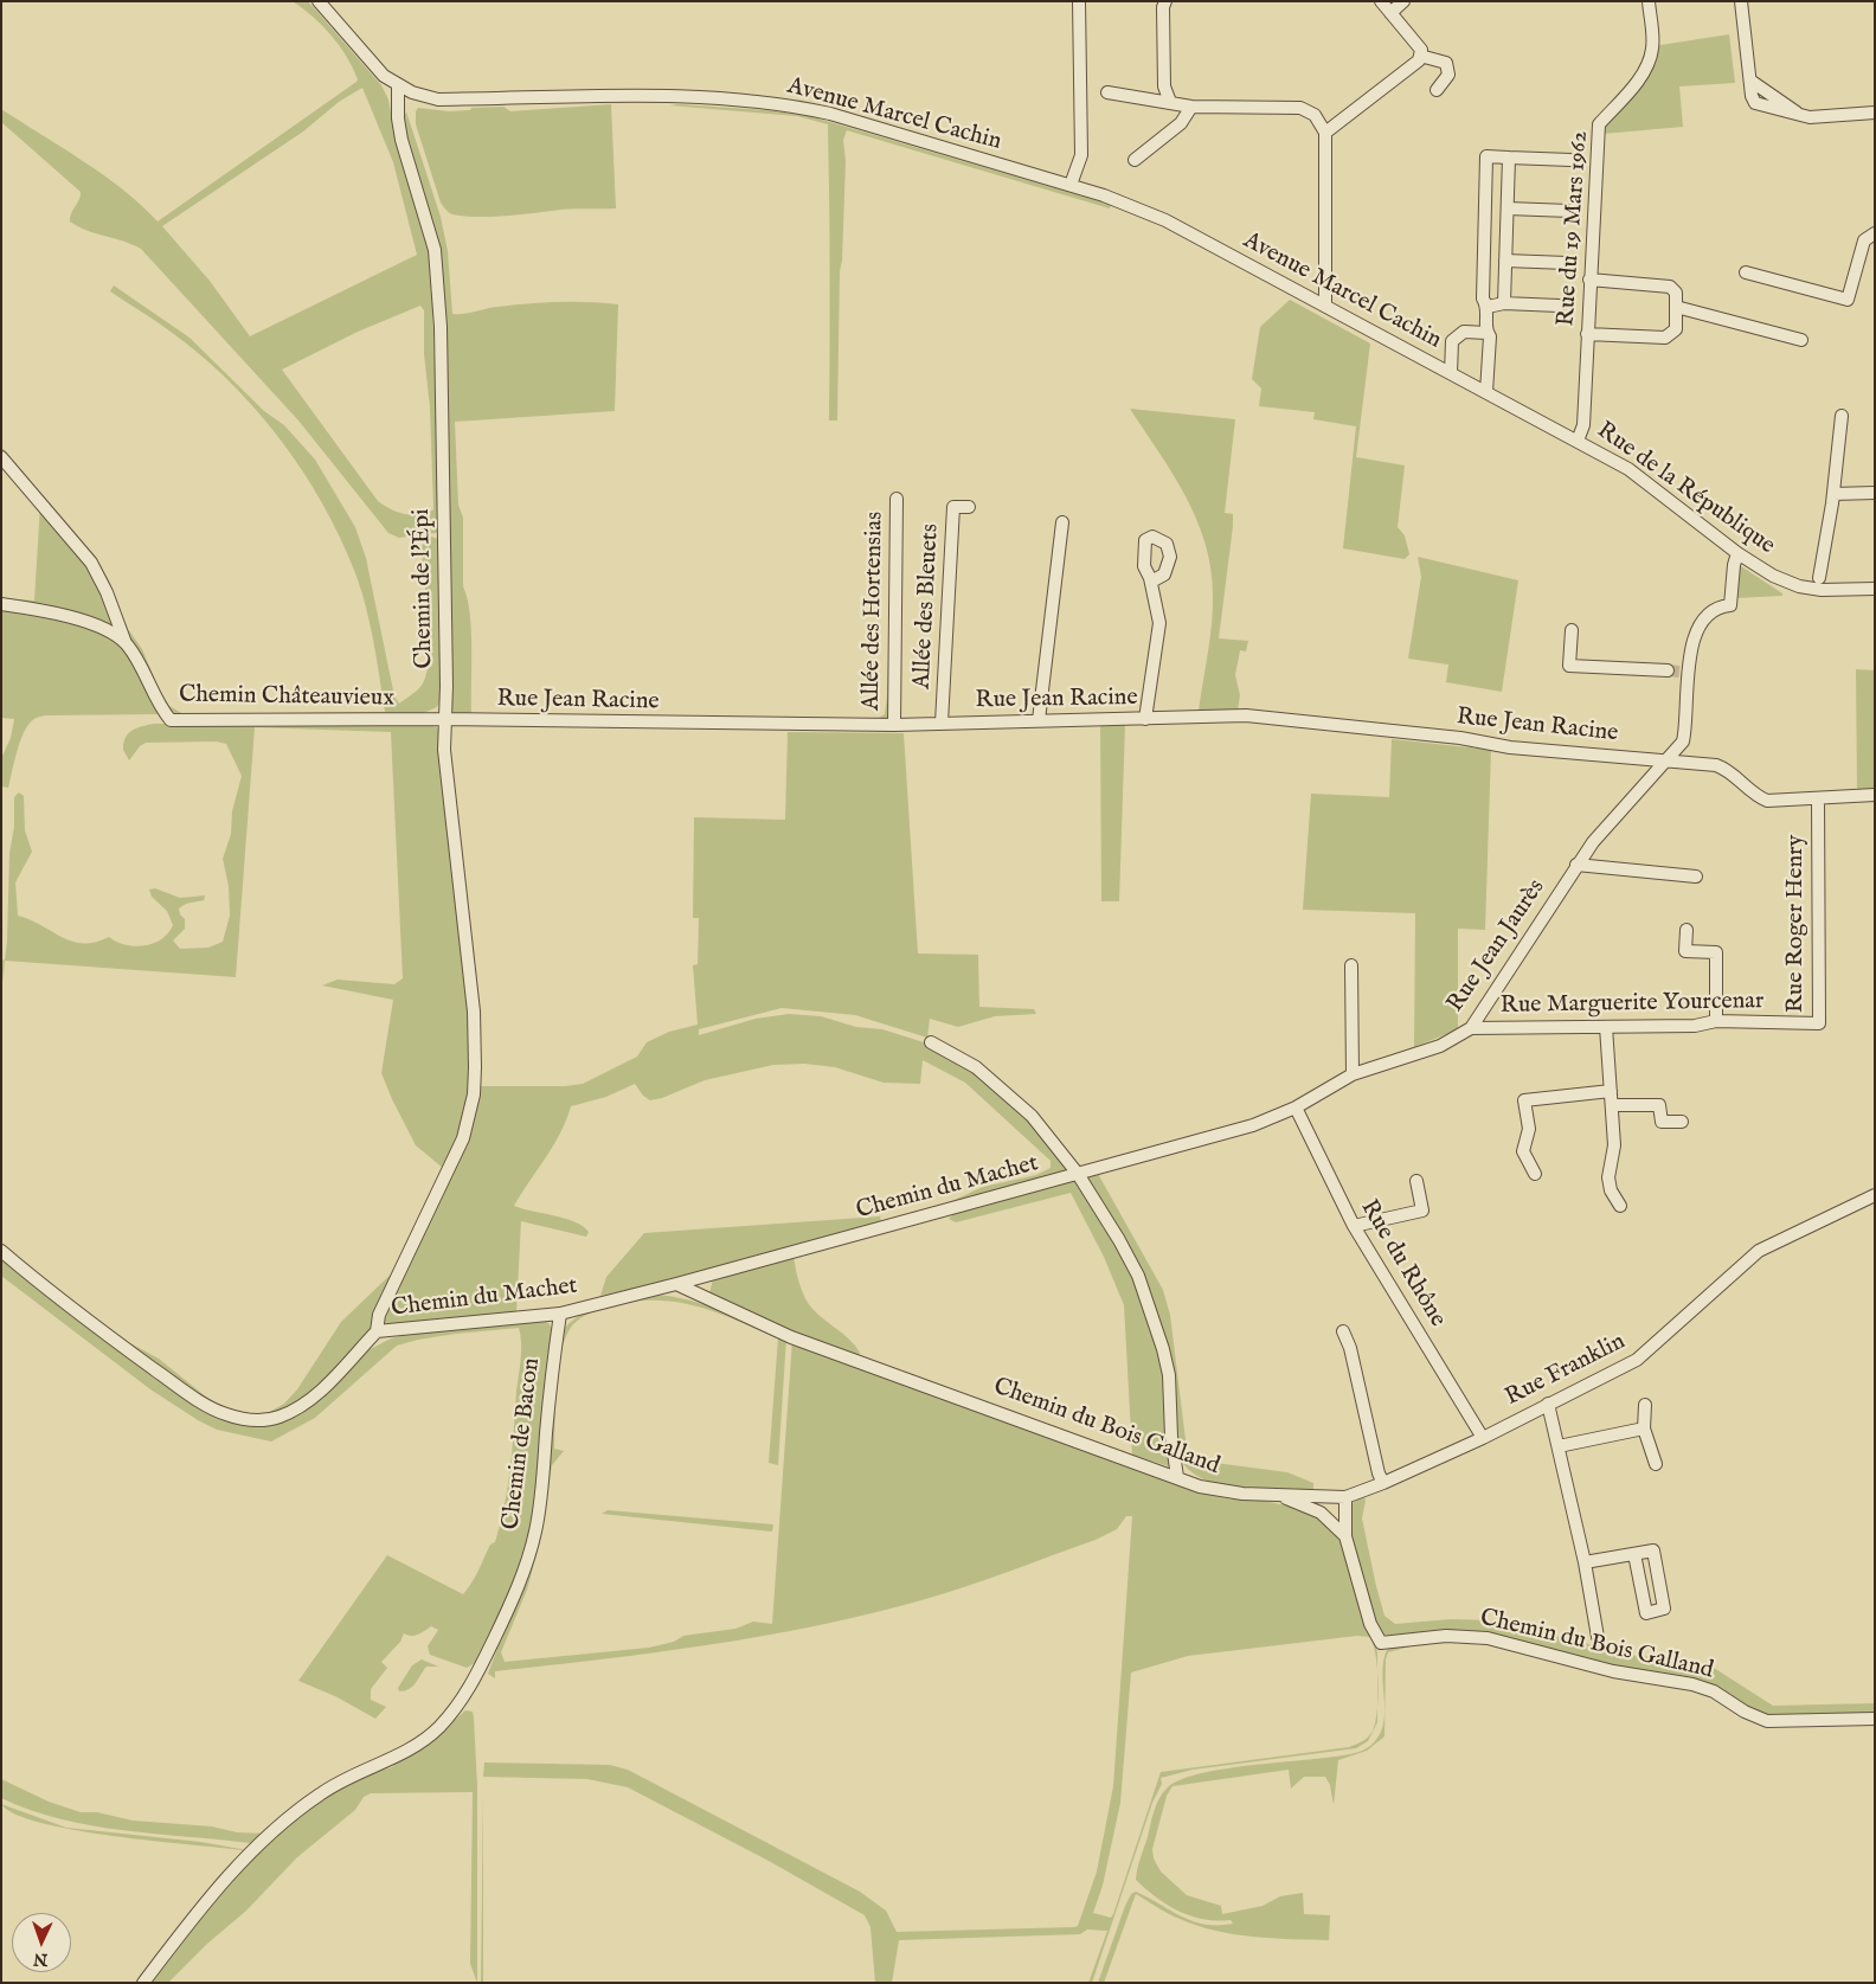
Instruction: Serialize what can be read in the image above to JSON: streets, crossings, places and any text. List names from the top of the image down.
{
  "streets": {
    "street": [
      "Avenue Marcel Cachin",
      "Rue du 19 Mars 1962",
      "Rue de la République",
      "Chemin de l'Épi",
      "Allée des Bleuets",
      "Allée des Hortensias",
      "Chemin Châteauvieux",
      "Rue Jean Racine",
      "Rue Roger Henry",
      "Rue Jean Jaurès",
      "Rue Marguerite Yourcenar",
      "Chemin du Machet",
      "Rue du Rhône",
      "Rue Franklin",
      "Chemin du Bois Galland",
      "Chemin de Bacon"
    ]
  },
  "crossings": [
    ["Avenue Marcel Cachin", "Rue de la République"],
    ["Avenue Marcel Cachin", "Chemin de l'Épi"],
    ["Rue du 19 Mars 1962", "Rue de la République"],
    ["Rue de la République", "Rue Jean Jaurès"],
    ["Chemin de l'Épi", "Chemin Châteauvieux"],
    ["Chemin de l'Épi", "Rue Jean Racine"],
    ["Chemin de l'Épi", "Chemin du Machet"],
    ["Allée des Bleuets", "Rue Jean Racine"],
    ["Allée des Hortensias", "Rue Jean Racine"],
    ["Chemin Châteauvieux", "Rue Jean Racine"],
    ["Rue Jean Racine", "Rue Roger Henry"],
    ["Rue Jean Racine", "Rue Jean Jaurès"],
    ["Rue Roger Henry", "Rue Jean Jaurès"],
    ["Rue Roger Henry", "Rue Marguerite Yourcenar"],
    ["Rue Jean Jaurès", "Rue Marguerite Yourcenar"],
    ["Rue Jean Jaurès", "Chemin du Machet"],
    ["Rue Jean Jaurès", "Rue du Rhône"],
    ["Chemin du Machet", "Chemin du Bois Galland"],
    ["Chemin du Machet", "Chemin de Bacon"],
    ["Rue du Rhône", "Rue Franklin"],
    ["Rue Franklin", "Chemin du Bois Galland"]
  ],
  "north": "bottom"
}
